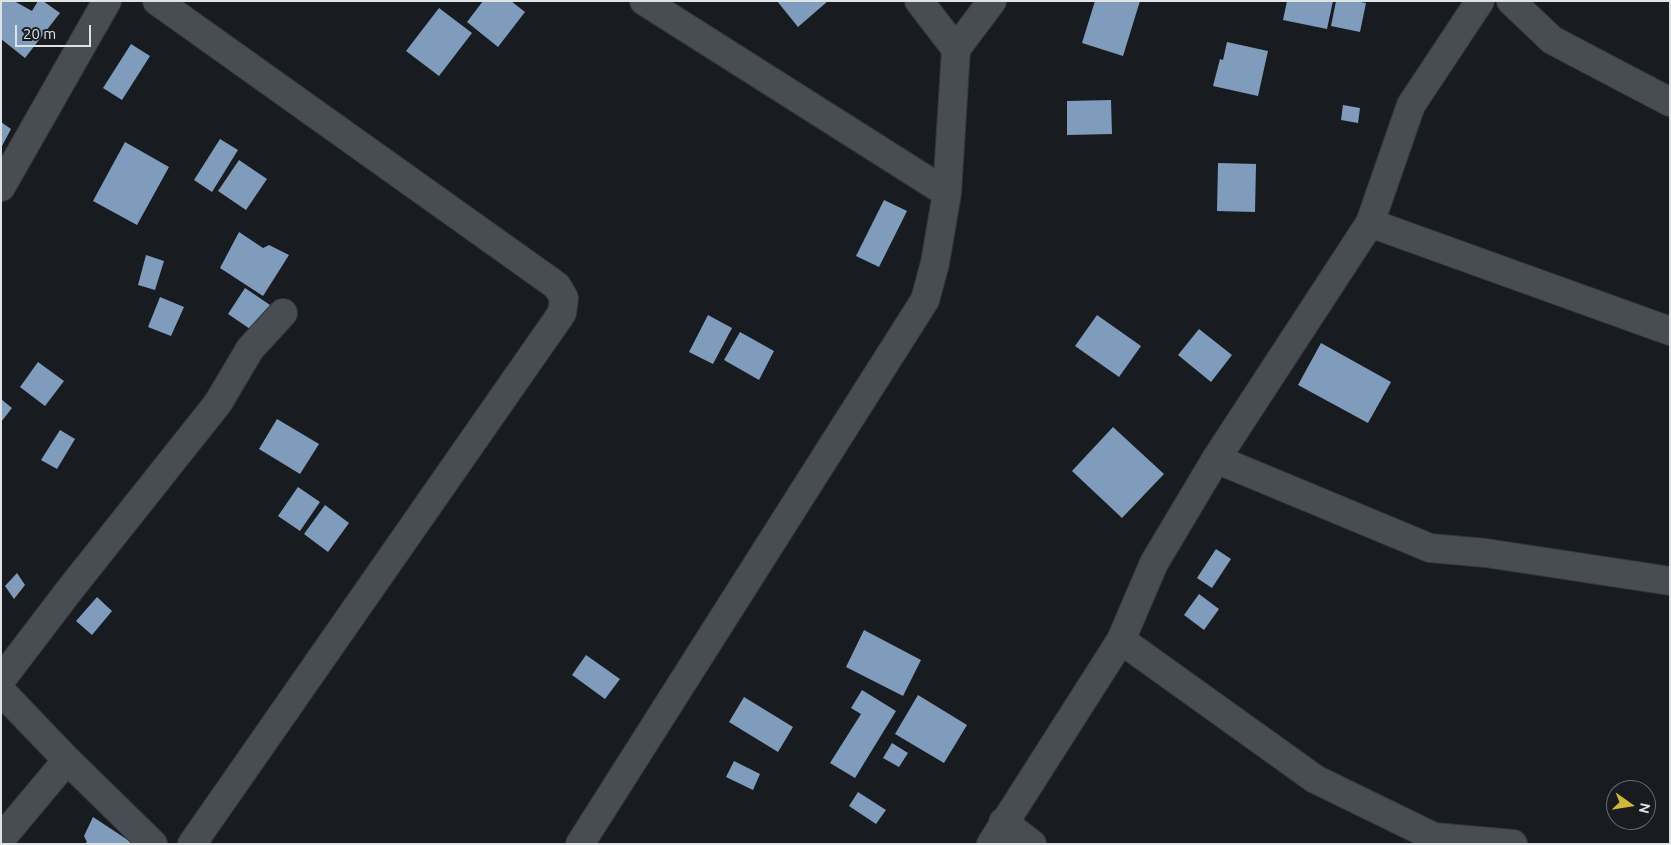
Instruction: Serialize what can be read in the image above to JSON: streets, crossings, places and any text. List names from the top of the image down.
{
  "scale_bar": "20 m",
  "north": "right"
}
